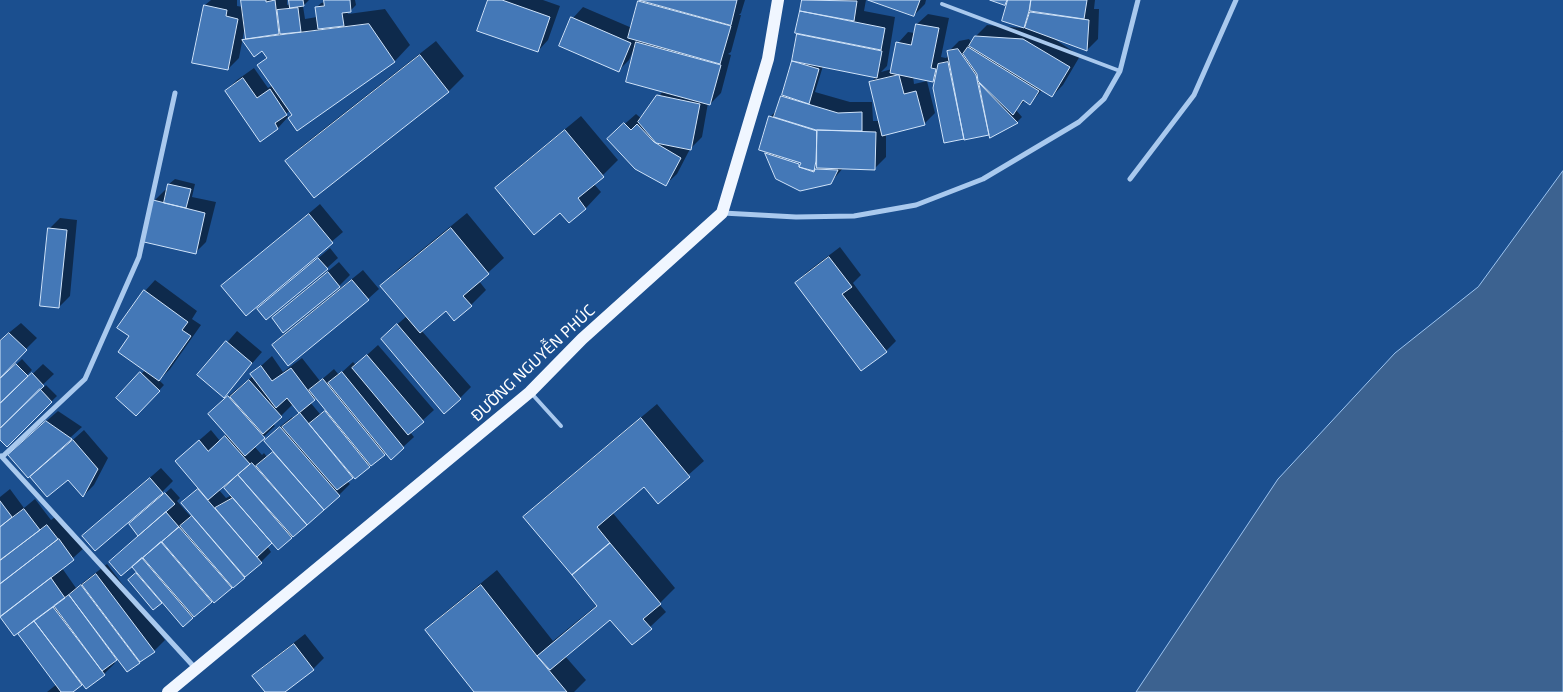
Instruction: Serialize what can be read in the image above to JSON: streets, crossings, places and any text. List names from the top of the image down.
{
  "streets": {
    "main road": ["ĐƯỜNG NGUYỄN PHÚC"]
  }
}
